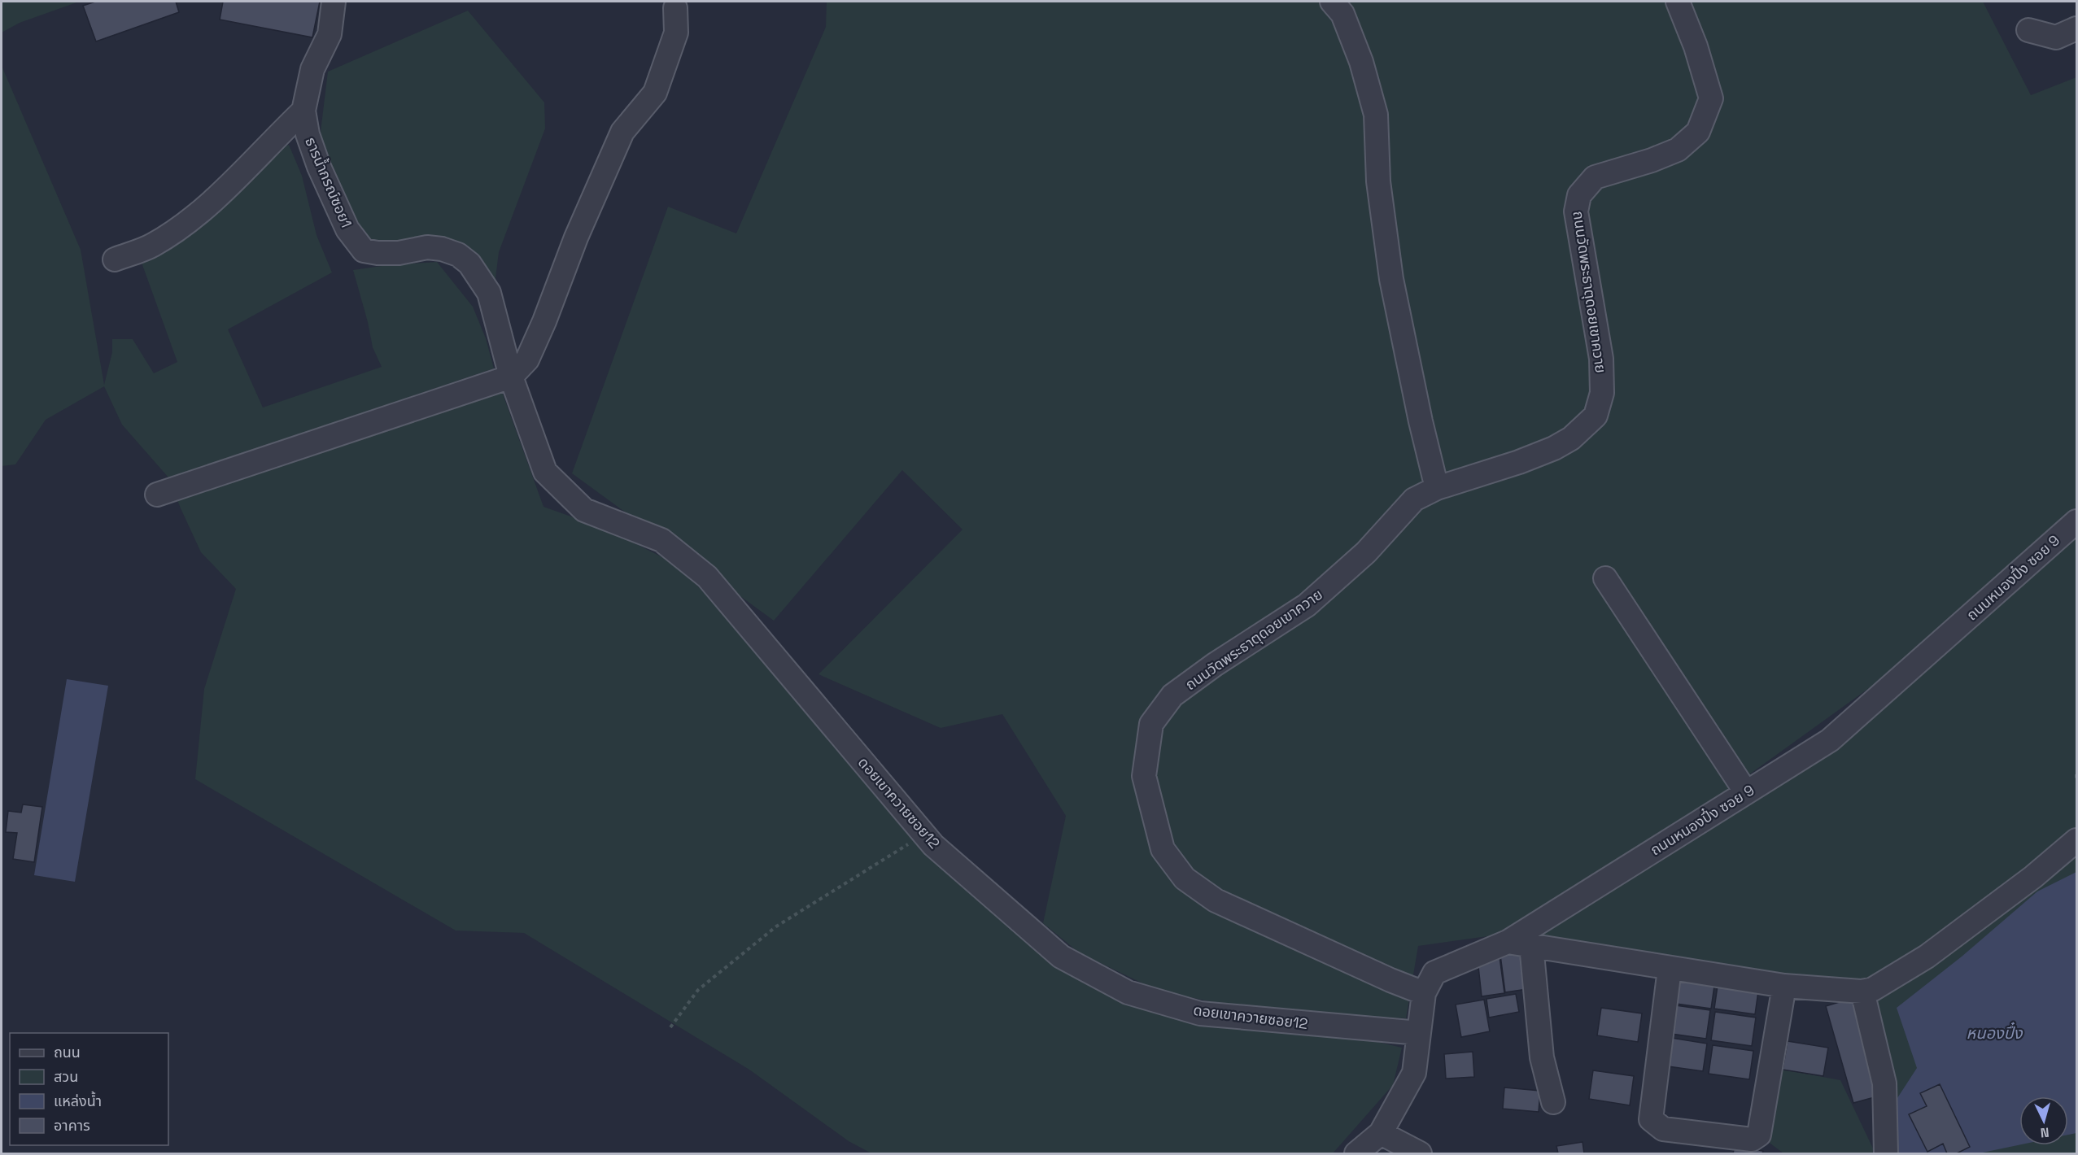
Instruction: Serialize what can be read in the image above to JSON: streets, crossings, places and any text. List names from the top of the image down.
{
  "streets": {
    "street": [
      "ธารน้ำกรณ์ซอย1",
      "ถนนวัดพระธาตุดอยเขาควาย",
      "ถนนหนองปึ๋ง ซอย 9",
      "ดอยเขาควายซอย12"
    ]
  },
  "crossings": [
    ["ธารน้ำกรณ์ซอย1", "ดอยเขาควายซอย12"],
    ["ถนนวัดพระธาตุดอยเขาควาย", "ถนนหนองปึ๋ง ซอย 9"],
    ["ถนนหนองปึ๋ง ซอย 9", "ดอยเขาควายซอย12"]
  ],
  "water": ["หนองปึ๋ง"],
  "legend": [
    "ถนน",
    "สวน",
    "แหล่งน้ำ",
    "อาคาร"
  ],
  "north": "bottom"
}
